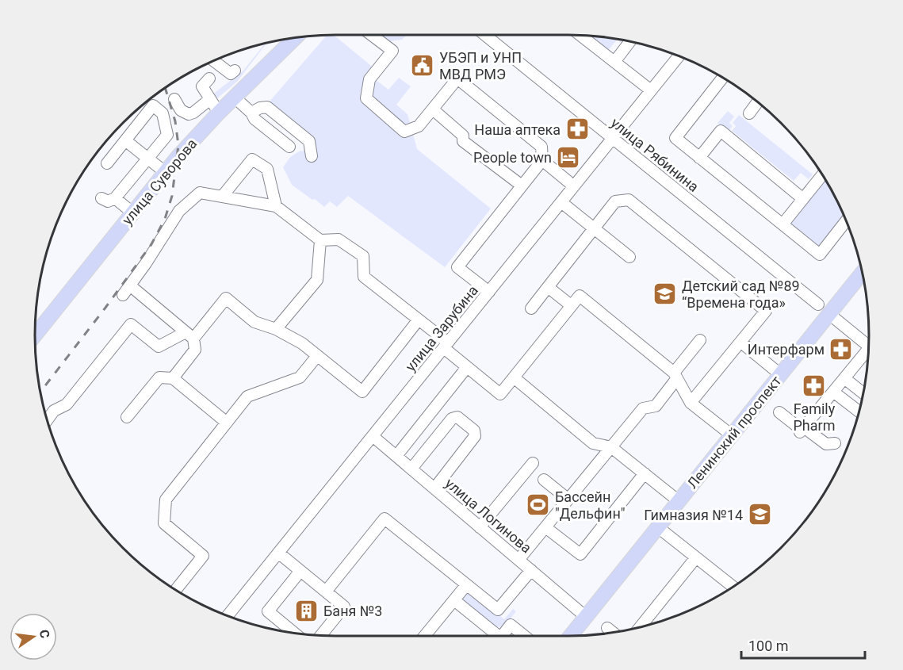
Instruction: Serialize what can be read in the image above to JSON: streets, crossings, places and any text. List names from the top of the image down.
{
  "streets": {
    "main road": ["улица Суворова", "Ленинский проспект"],
    "street": ["улица Рябинина", "улица Зарубина", "улица Логинова"]
  },
  "crossings": [
    ["улица Рябинина", "улица Зарубина"],
    ["улица Рябинина", "Ленинский проспект"],
    ["улица Зарубина", "улица Логинова"],
    ["Ленинский проспект", "улица Логинова"]
  ],
  "places": {
    "public building": ["УБЭП и УНП МВД РМЭ"],
    "pharmacy": ["Наша аптека", "Интерфарм", "Family Pharm"],
    "hotel": ["People town"],
    "school or university": ["Детский сад №89 “Времена года»", "Гимназия №14"],
    "sports": ["Бассейн \"Дельфин\""],
    "building": ["Баня №3"]
  },
  "scale_bar": "100 m",
  "north": "right"
}
